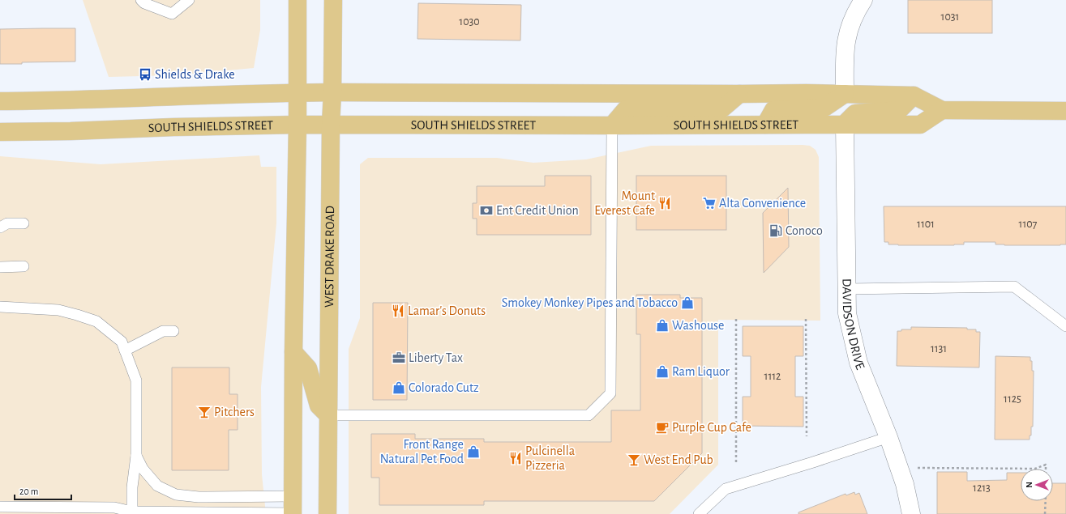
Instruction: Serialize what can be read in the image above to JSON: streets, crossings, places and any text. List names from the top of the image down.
{
  "streets": {
    "main road": ["SOUTH SHIELDS STREET", "WEST DRAKE ROAD"],
    "street": ["DAVIDSON DRIVE"]
  },
  "crossings": [
    ["SOUTH SHIELDS STREET", "WEST DRAKE ROAD"],
    ["SOUTH SHIELDS STREET", "DAVIDSON DRIVE"]
  ],
  "places": {
    "bus stop": ["Shields & Drake"],
    "restaurant": ["Mount Everest Cafe", "Lamar's Donuts", "Pulcinella Pizzeria"],
    "supermarket": ["Alta Convenience"],
    "bank": ["Ent Credit Union"],
    "fuel station": ["Conoco"],
    "shop": [
      "Smokey Monkey Pipes and Tobacco",
      "Washouse",
      "Ram Liquor",
      "Colorado Cutz",
      "Front Range Natural Pet Food"
    ],
    "office": ["Liberty Tax"],
    "bar": ["Pitchers", "West End Pub"],
    "cafe": ["Purple Cup Cafe"]
  },
  "house_numbers": [
    "1031",
    "1030",
    "1101",
    "1107",
    "1131",
    "1112",
    "1125",
    "1213"
  ],
  "scale_bar": "20 m",
  "north": "left"
}
